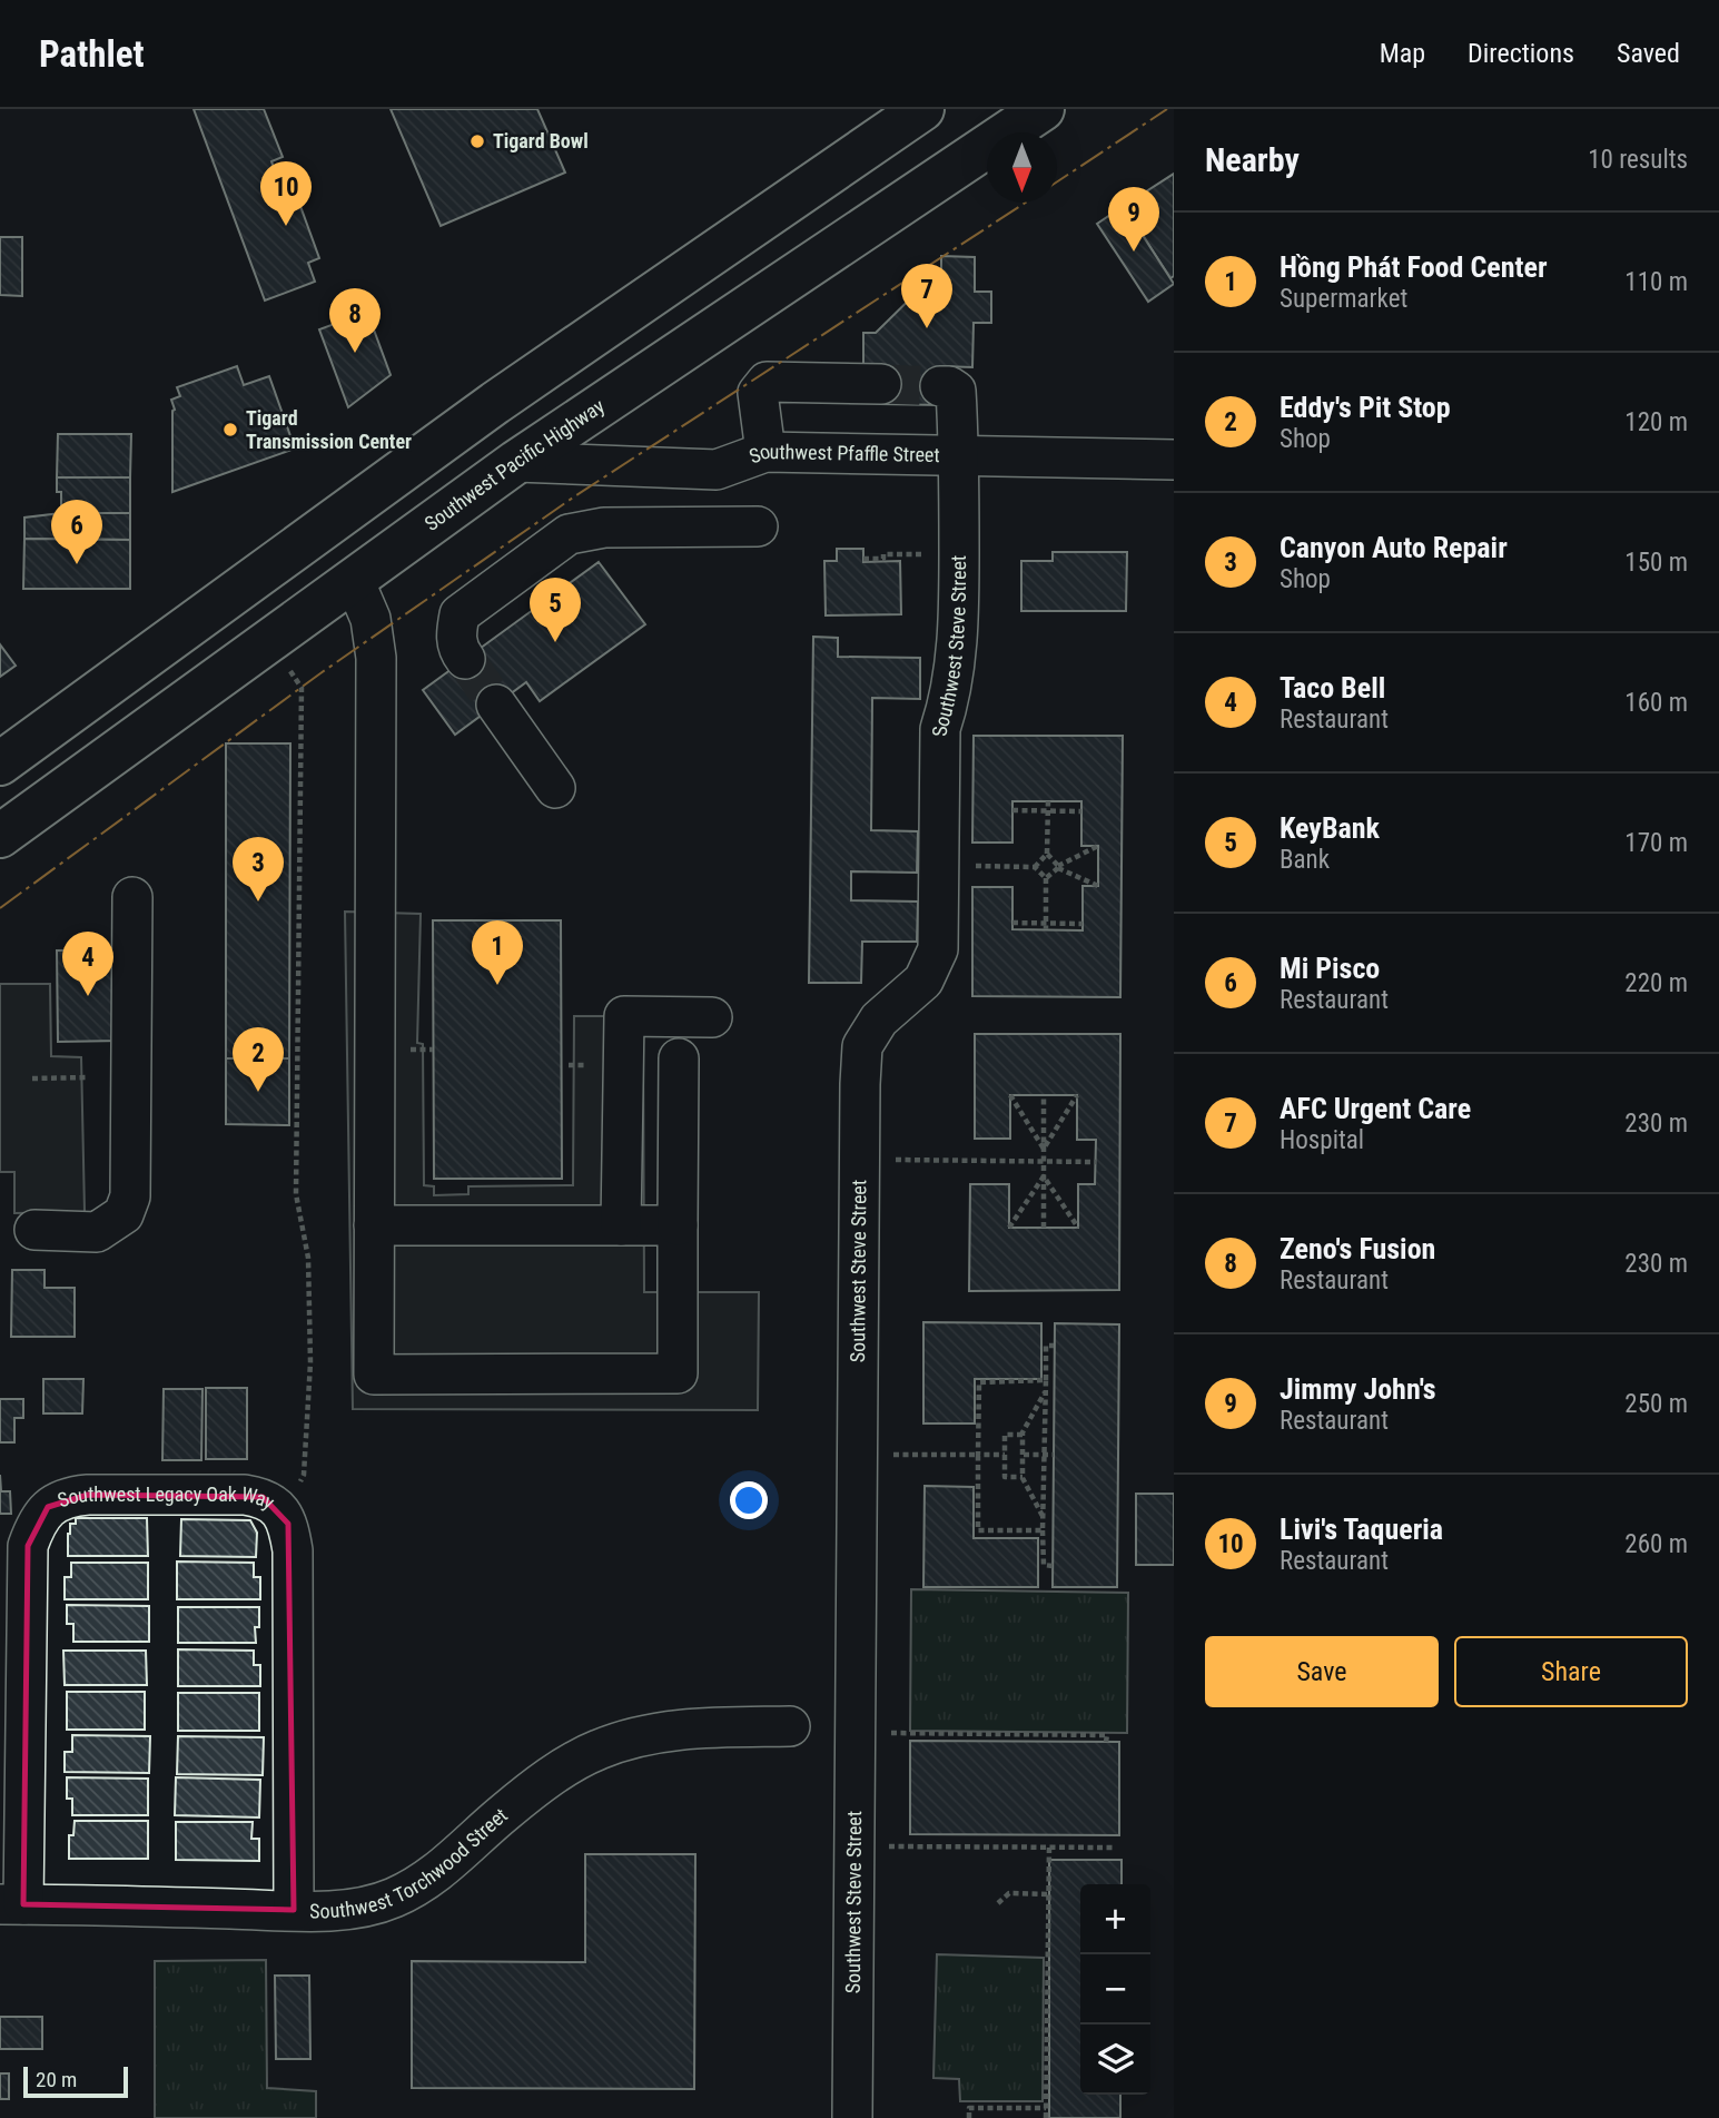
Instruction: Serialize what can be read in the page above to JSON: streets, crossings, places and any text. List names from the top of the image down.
{
  "streets": {
    "highway": ["Southwest Pacific Highway"],
    "street": [
      "Southwest Pfaffle Street",
      "Southwest Steve Street",
      "Southwest Legacy Oak Way",
      "Southwest Torchwood Street"
    ]
  },
  "crossings": [
    ["Southwest Pfaffle Street", "Southwest Pacific Highway"],
    ["Southwest Pfaffle Street", "Southwest Steve Street"],
    ["Southwest Legacy Oak Way", "Southwest Torchwood Street"]
  ],
  "places": ["Tigard Bowl", "Tigard Transmission Center"],
  "scale_bar": "20 m",
  "north": "bottom",
  "page": {
    "header": "Pathlet",
    "nav": ["Map", "Directions", "Saved"],
    "heading": ["Nearby", "10 results"],
    "pins": [
      "10",
      "9",
      "7",
      "8",
      "6",
      "5",
      "3",
      "1",
      "4",
      "2"
    ],
    "list": [
      {
        "mark": "1",
        "name": "Hồng Phát Food Center",
        "note": "Supermarket",
        "value": "110 m"
      },
      {
        "mark": "2",
        "name": "Eddy's Pit Stop",
        "note": "Shop",
        "value": "120 m"
      },
      {
        "mark": "3",
        "name": "Canyon Auto Repair",
        "note": "Shop",
        "value": "150 m"
      },
      {
        "mark": "4",
        "name": "Taco Bell",
        "note": "Restaurant",
        "value": "160 m"
      },
      {
        "mark": "5",
        "name": "KeyBank",
        "note": "Bank",
        "value": "170 m"
      },
      {
        "mark": "6",
        "name": "Mi Pisco",
        "note": "Restaurant",
        "value": "220 m"
      },
      {
        "mark": "7",
        "name": "AFC Urgent Care",
        "note": "Hospital",
        "value": "230 m"
      },
      {
        "mark": "8",
        "name": "Zeno's Fusion",
        "note": "Restaurant",
        "value": "230 m"
      },
      {
        "mark": "9",
        "name": "Jimmy John's",
        "note": "Restaurant",
        "value": "250 m"
      },
      {
        "mark": "10",
        "name": "Livi's Taqueria",
        "note": "Restaurant",
        "value": "260 m"
      }
    ],
    "buttons": ["Save", "Share"],
    "map_buttons": ["+", "−"],
    "scale": "20 m"
  }
}
